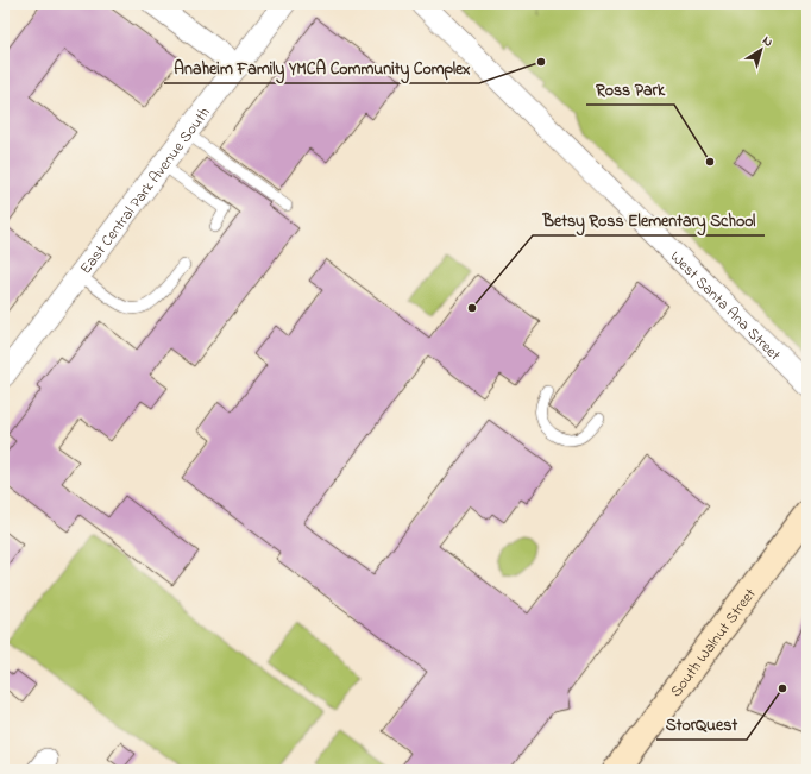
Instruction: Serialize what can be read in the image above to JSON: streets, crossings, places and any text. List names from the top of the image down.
{
  "streets": {
    "street": ["East Central Park Avenue South", "West Santa Ana Street", "South Walnut Street"]
  },
  "places": [
    "Anaheim Family YMCA Community Complex",
    "Ross Park",
    "Betsy Ross Elementary School",
    "StorQuest"
  ],
  "north": "top right"
}
